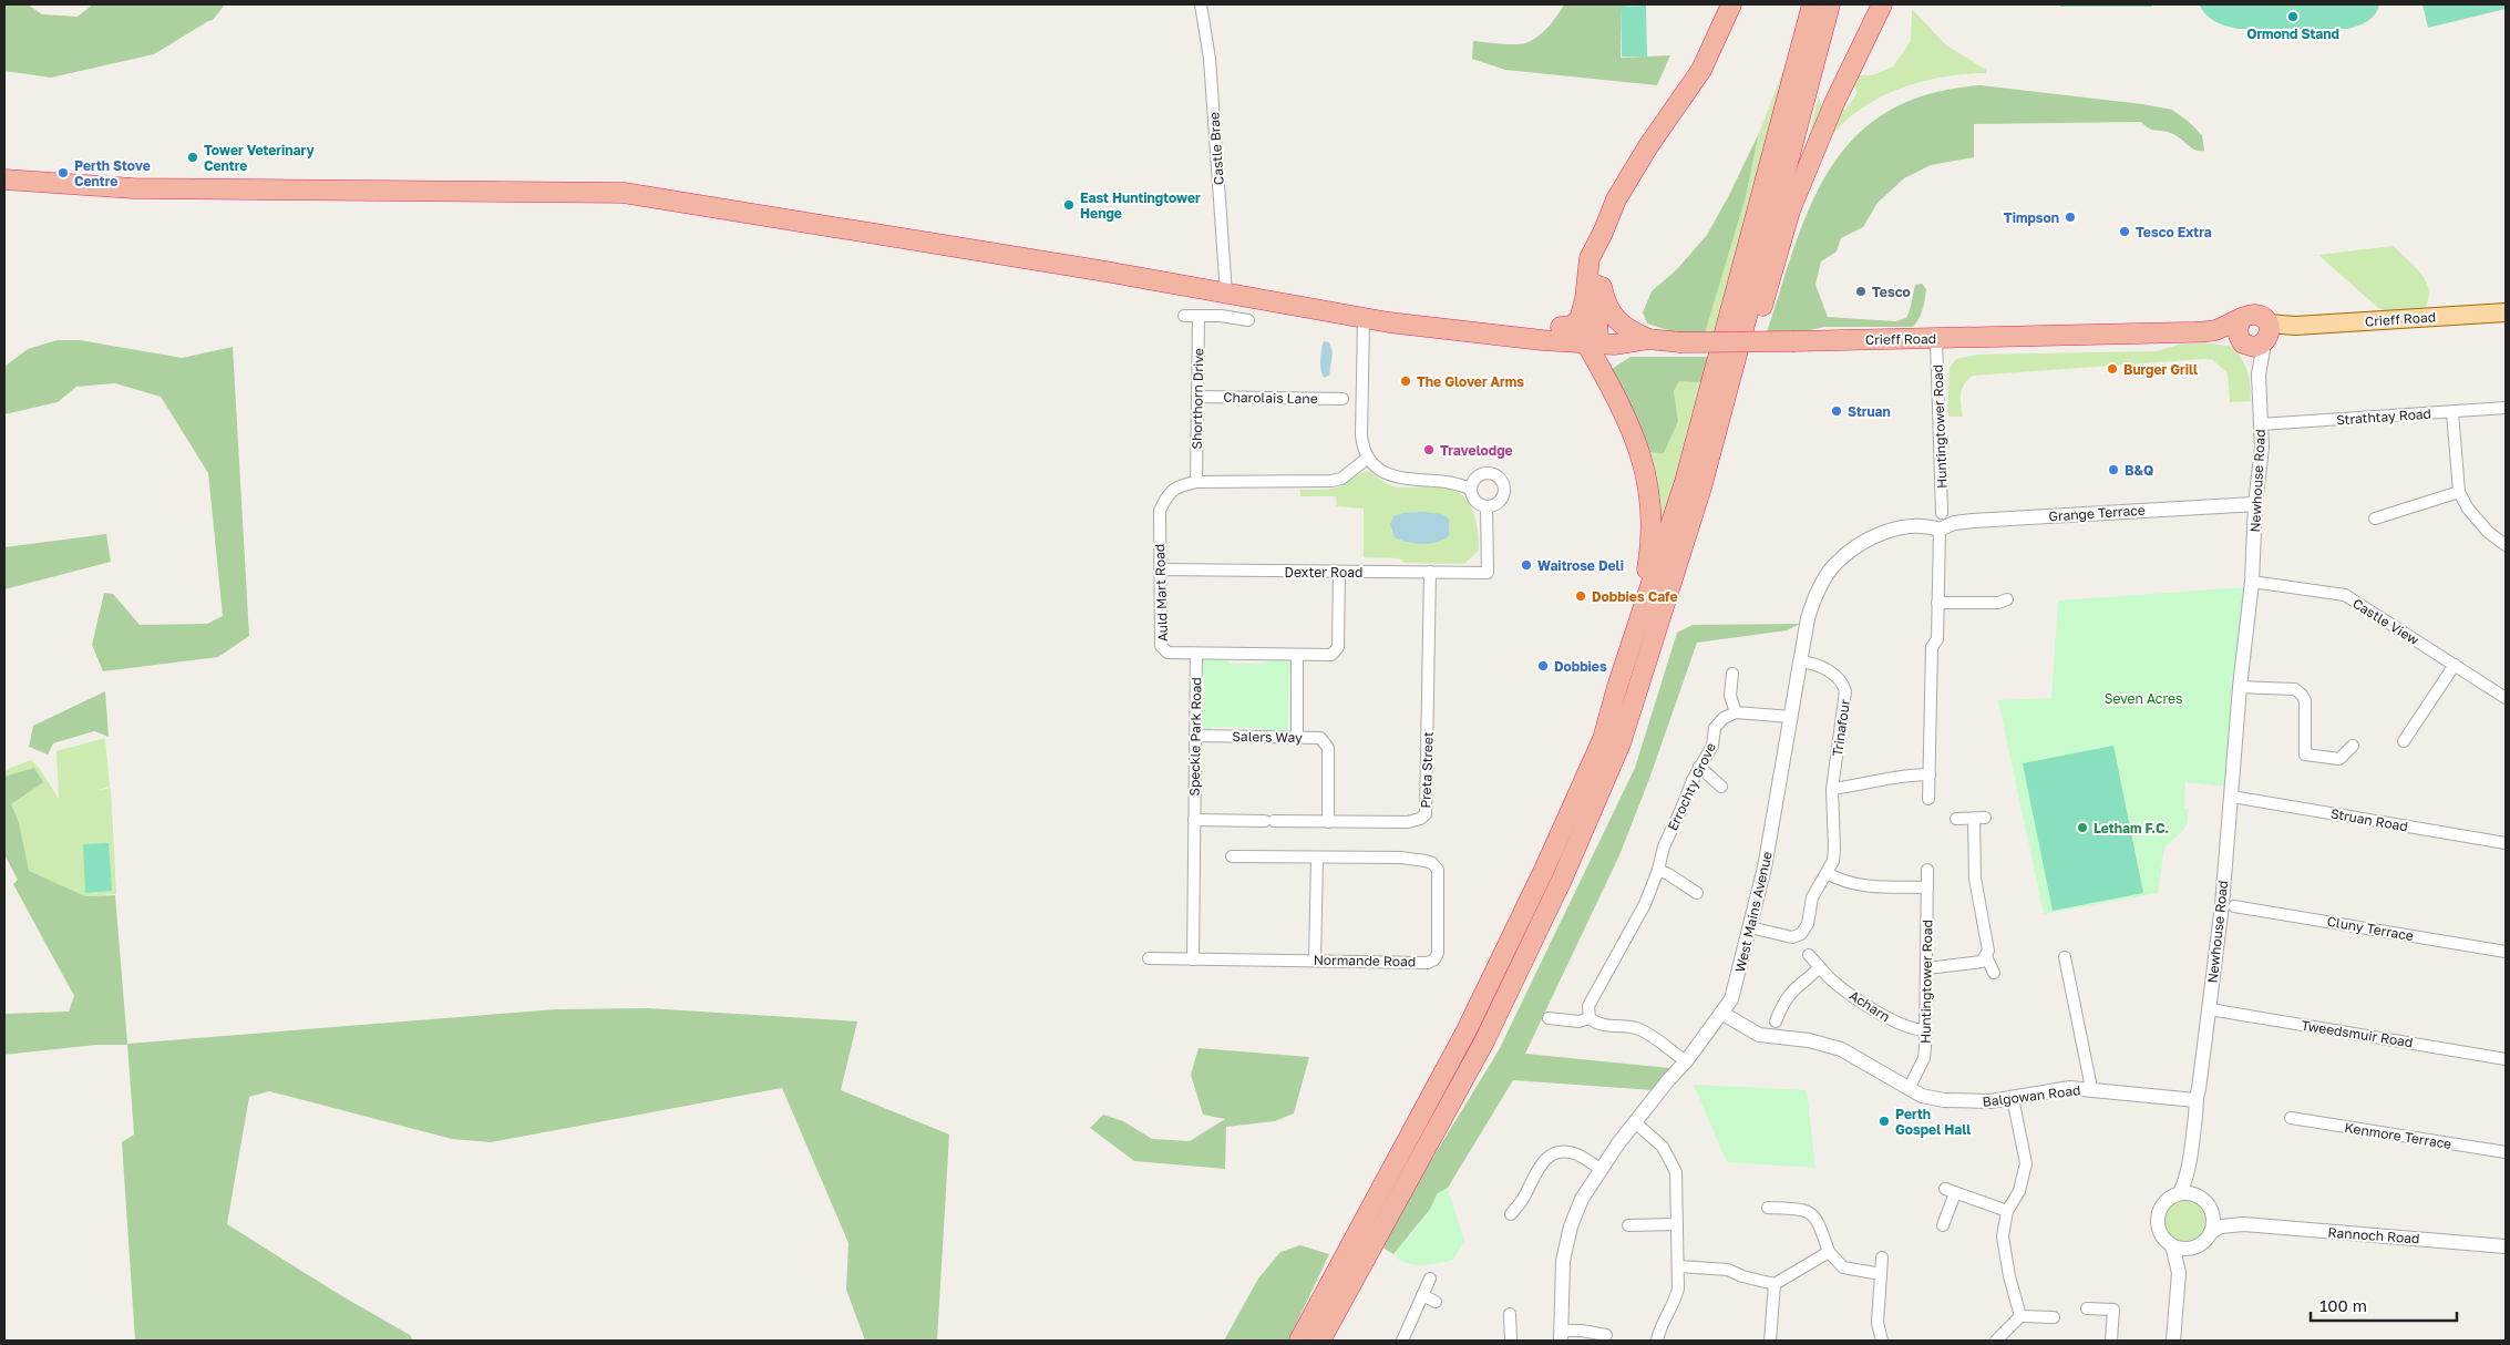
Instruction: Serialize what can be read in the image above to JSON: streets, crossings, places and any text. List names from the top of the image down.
{
  "streets": {
    "highway": ["Crieff Road"],
    "street": [
      "Castle Brae",
      "Charolais Lane",
      "Shorthorn Drive",
      "Strathtay Road",
      "Huntingtower Road",
      "Newhouse Road",
      "Grange Terrace",
      "Dexter Road",
      "Auld Mart Road",
      "Castle View",
      "Trinafour",
      "Speckle Park Road",
      "Salers Way",
      "Preta Street",
      "Errochty Grove",
      "Struan Road",
      "West Mains Avenue",
      "Cluny Terrace",
      "Normande Road",
      "Acharn",
      "Tweedsmuir Road",
      "Balgowan Road",
      "Kenmore Terrace",
      "Rannoch Road"
    ]
  },
  "crossings": [
    ["Crieff Road", "Huntingtower Road"],
    ["Crieff Road", "Newhouse Road"],
    ["Charolais Lane", "Shorthorn Drive"],
    ["Shorthorn Drive", "Auld Mart Road"],
    ["Strathtay Road", "Newhouse Road"],
    ["Huntingtower Road", "Acharn"],
    ["Huntingtower Road", "Balgowan Road"],
    ["Newhouse Road", "Grange Terrace"],
    ["Newhouse Road", "Castle View"],
    ["Newhouse Road", "Struan Road"],
    ["Newhouse Road", "Tweedsmuir Road"],
    ["Newhouse Road", "Balgowan Road"],
    ["Newhouse Road", "Rannoch Road"],
    ["Grange Terrace", "West Mains Avenue"],
    ["Dexter Road", "Auld Mart Road"],
    ["Dexter Road", "Preta Street"],
    ["Auld Mart Road", "Speckle Park Road"],
    ["Trinafour", "West Mains Avenue"],
    ["Speckle Park Road", "Salers Way"],
    ["Speckle Park Road", "Preta Street"],
    ["Speckle Park Road", "Normande Road"],
    ["Salers Way", "Preta Street"],
    ["West Mains Avenue", "Balgowan Road"]
  ],
  "parks": ["Seven Acres"],
  "places": [
    "Ormond Stand",
    "Tower Veterinary Centre",
    "Perth Stove Centre",
    "East Huntingtower Henge",
    "Timpson",
    "Tesco Extra",
    "Tesco",
    "Burger Grill",
    "The Glover Arms",
    "Struan",
    "Travelodge",
    "B&Q",
    "Waitrose Deli",
    "Dobbies Cafe",
    "Dobbies",
    "Letham F.C.",
    "Perth Gospel Hall"
  ],
  "scale_bar": "100 m"
}
